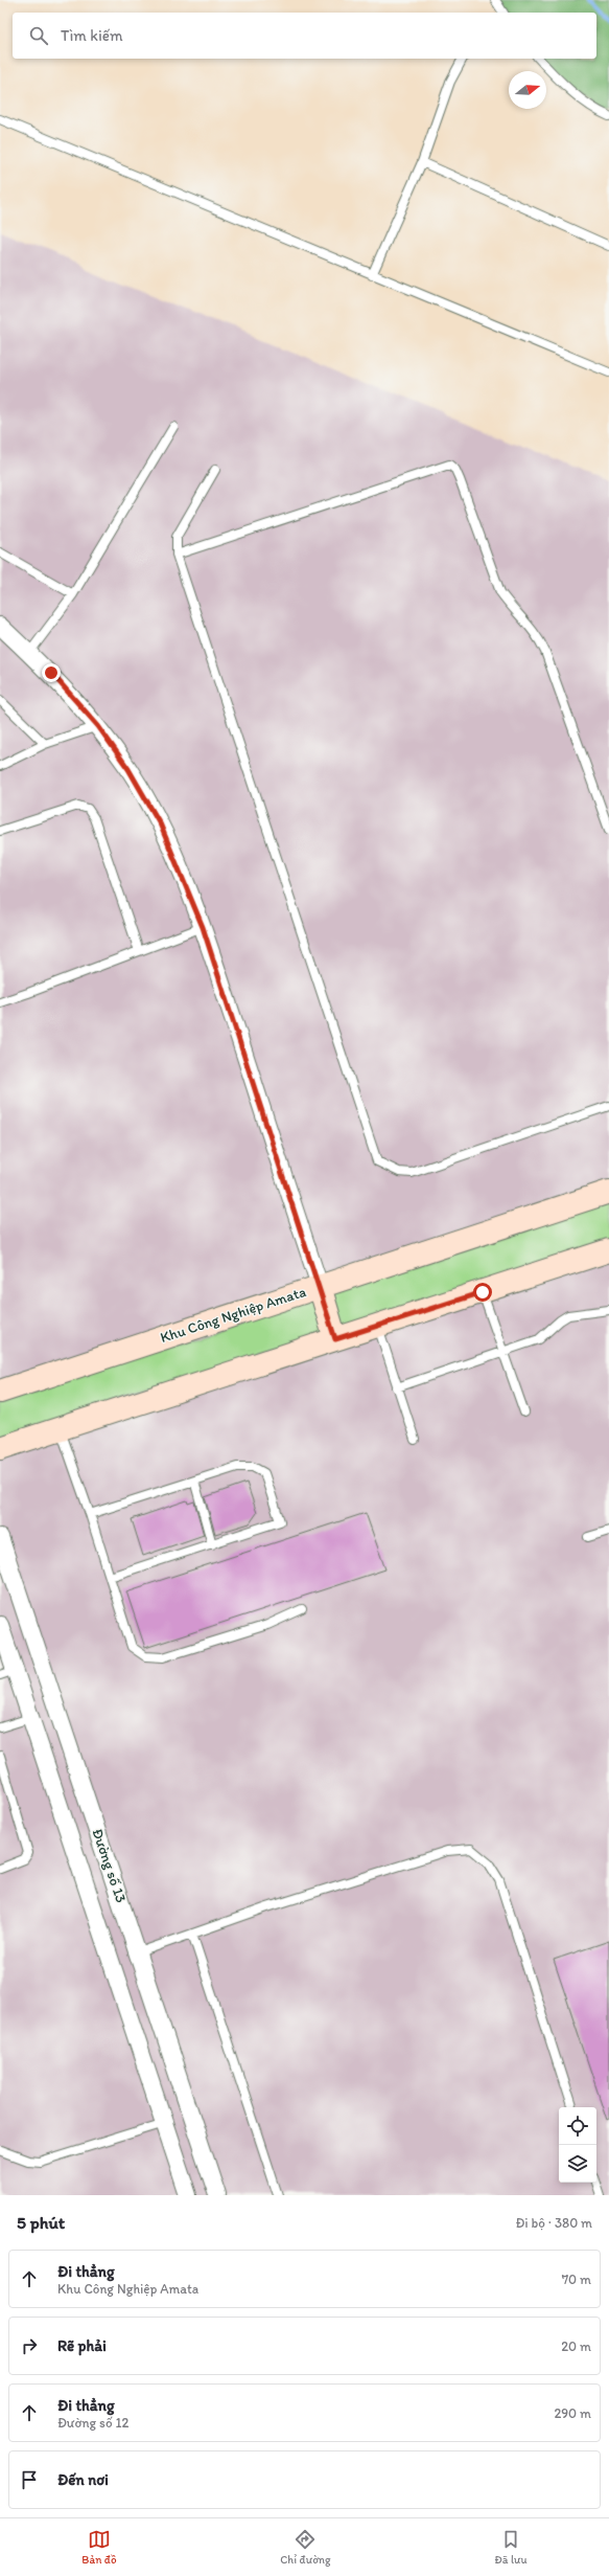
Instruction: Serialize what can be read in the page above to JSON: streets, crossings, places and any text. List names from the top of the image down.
{
  "streets": {
    "street": ["Khu Công Nghiệp Amata", "Đường số 13"]
  },
  "north": "right",
  "page": {
    "search": "Tìm kiếm",
    "heading": ["5 phút", "Đi bộ · 380 m"],
    "list": [
      ["Đi thẳng", "Khu Công Nghiệp Amata", "70 m"],
      ["Rẽ phải", "20 m"],
      ["Đi thẳng", "Đường số 12", "290 m"],
      "Đến nơi"
    ],
    "nav": ["Bản đồ", "Chỉ đường", "Đã lưu"]
  }
}
